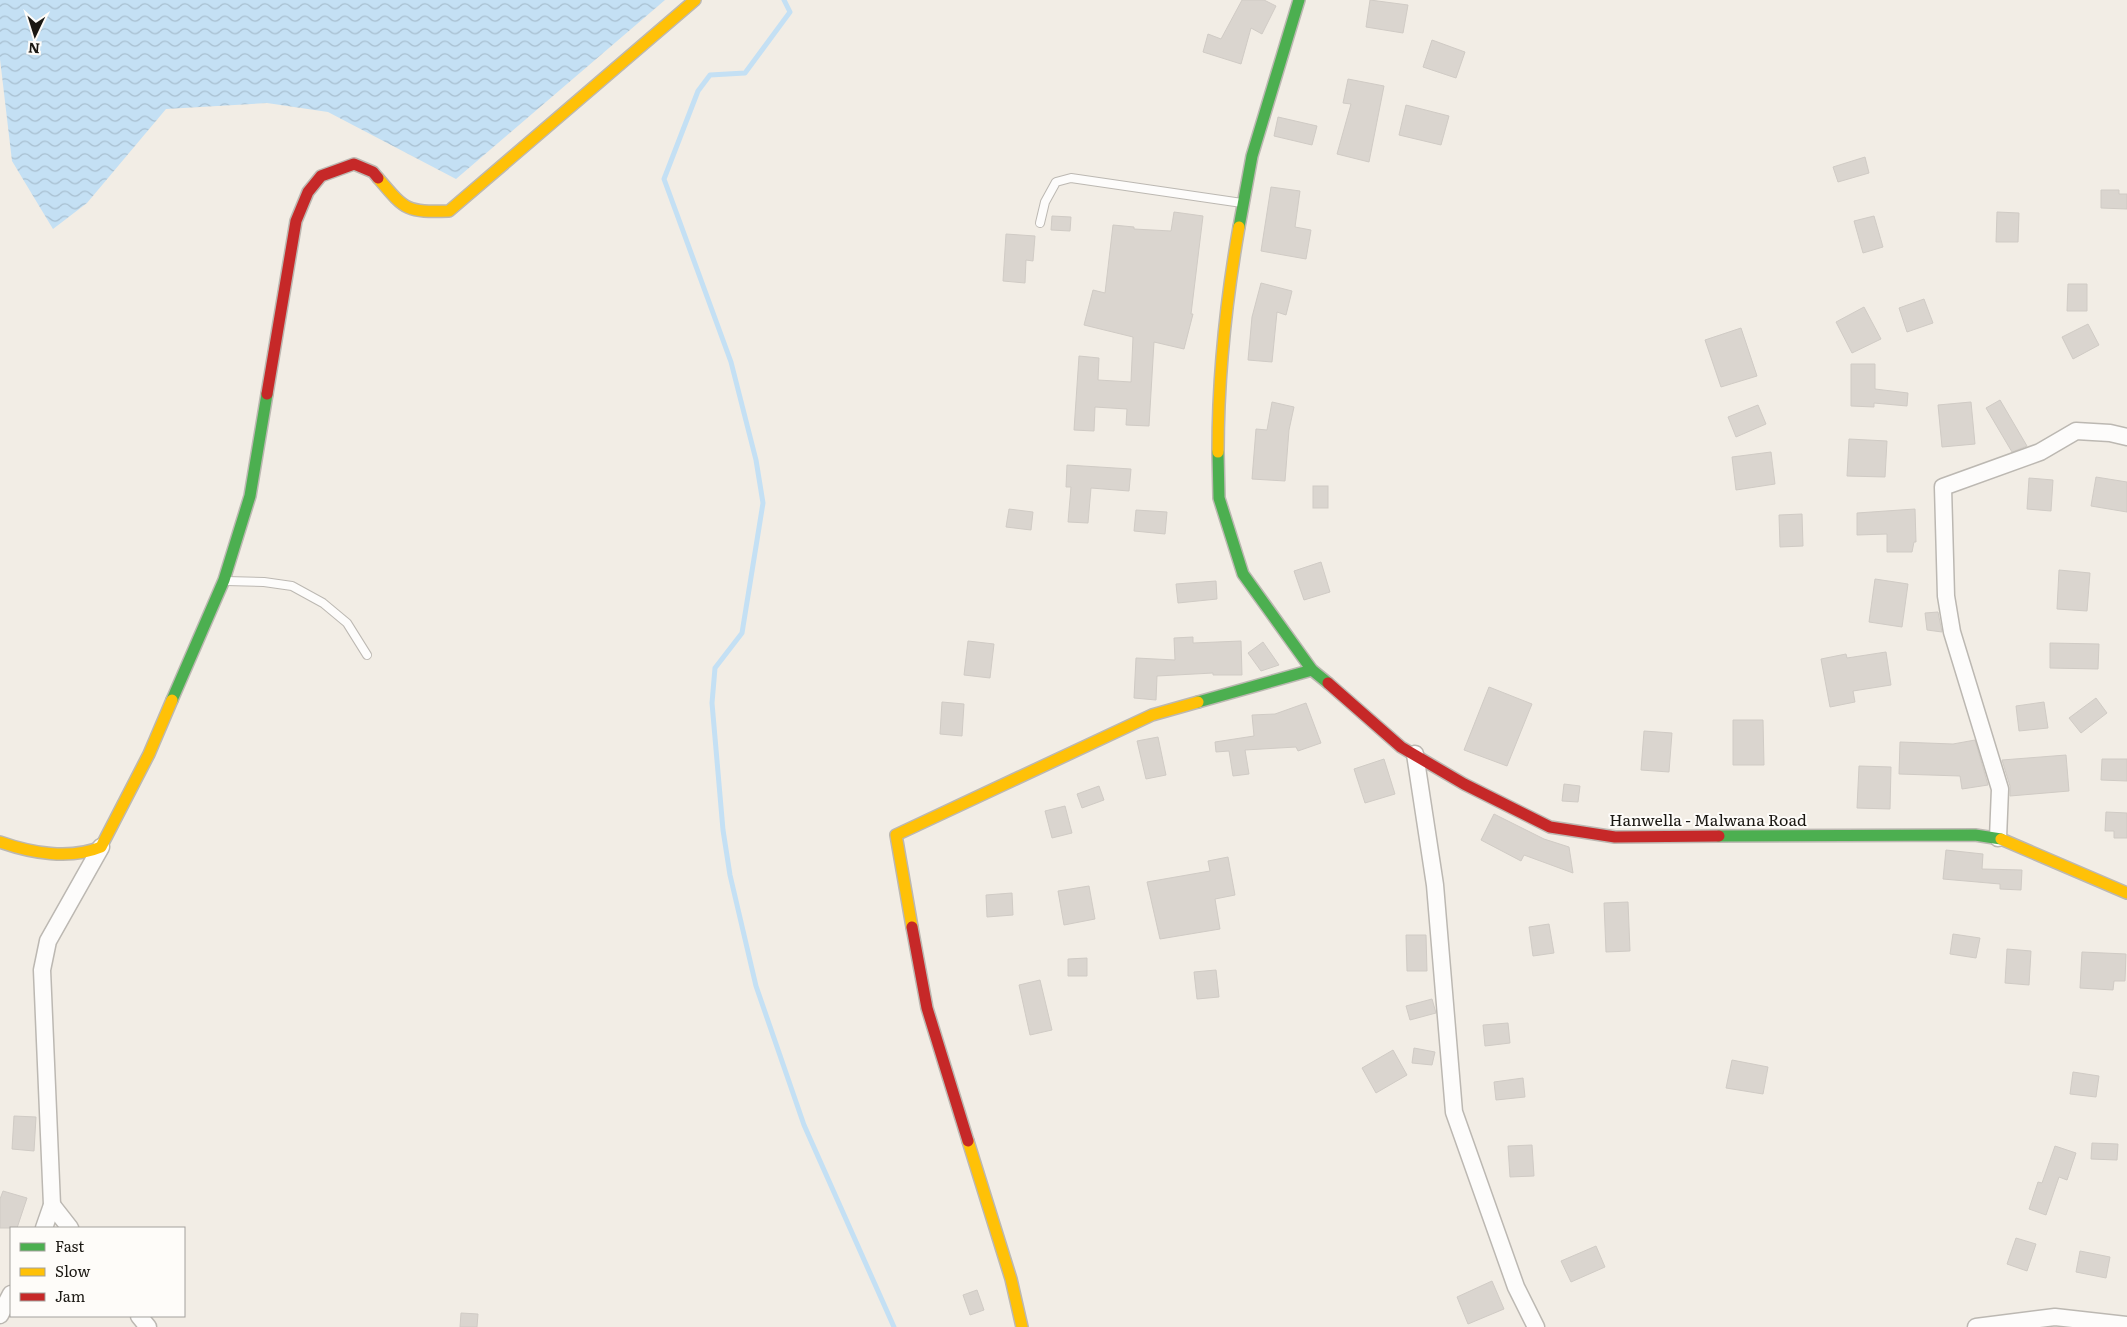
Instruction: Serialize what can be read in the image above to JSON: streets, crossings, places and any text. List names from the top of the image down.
{
  "streets": {
    "street": ["Hanwella - Malwana Road"]
  },
  "legend": ["Fast", "Slow", "Jam"],
  "north": "bottom"
}
